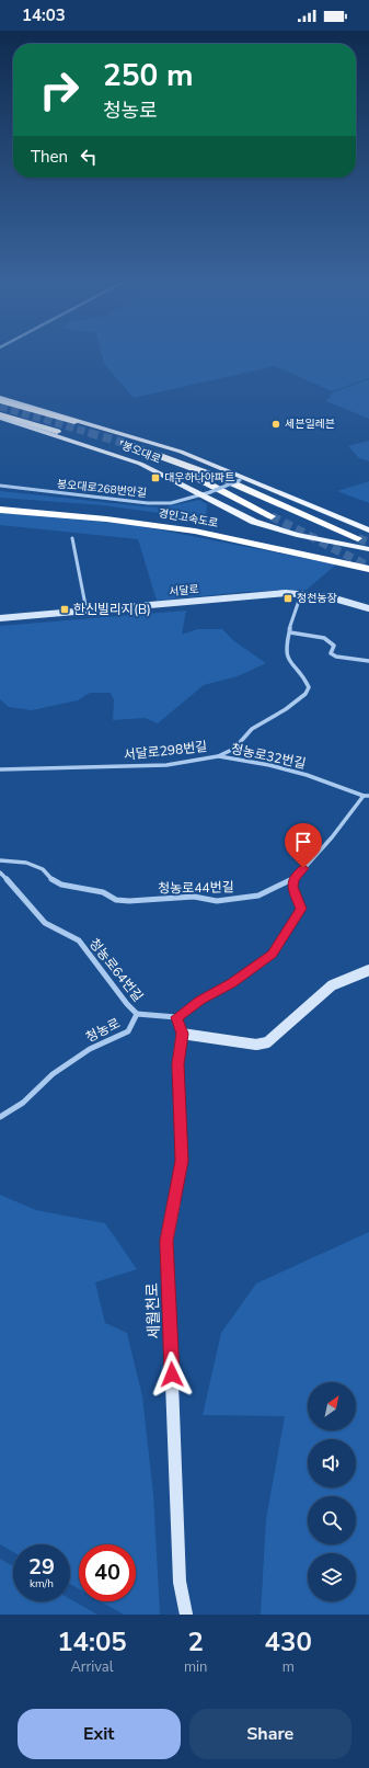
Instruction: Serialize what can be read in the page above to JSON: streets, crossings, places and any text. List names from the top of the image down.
{
  "streets": {
    "highway": ["봉오대로", "경인고속도로"],
    "street": [
      "봉오대로268번안길",
      "서달로",
      "서달로298번길",
      "청농로32번길",
      "청농로44번길",
      "청농로64번길",
      "청농로",
      "세월천로"
    ]
  },
  "crossings": [
    ["봉오대로", "봉오대로268번안길"],
    ["서달로", "서달로298번길"],
    ["서달로298번길", "청농로32번길"],
    ["청농로64번길", "청농로"]
  ],
  "places": {
    "other": ["세븐일레븐"],
    "transit": ["대우하나아파트", "청천농장", "한신빌리지(B)"]
  },
  "north": "top right",
  "page": {
    "status": "14:03",
    "turn": ["250 m", "청농로"],
    "then": "Then",
    "speed": "29 km/h",
    "limit": "40",
    "eta": [
      "14:05",
      "Arrival",
      "2",
      "min",
      "430",
      "m"
    ],
    "buttons": ["Exit", "Share"]
  }
}
